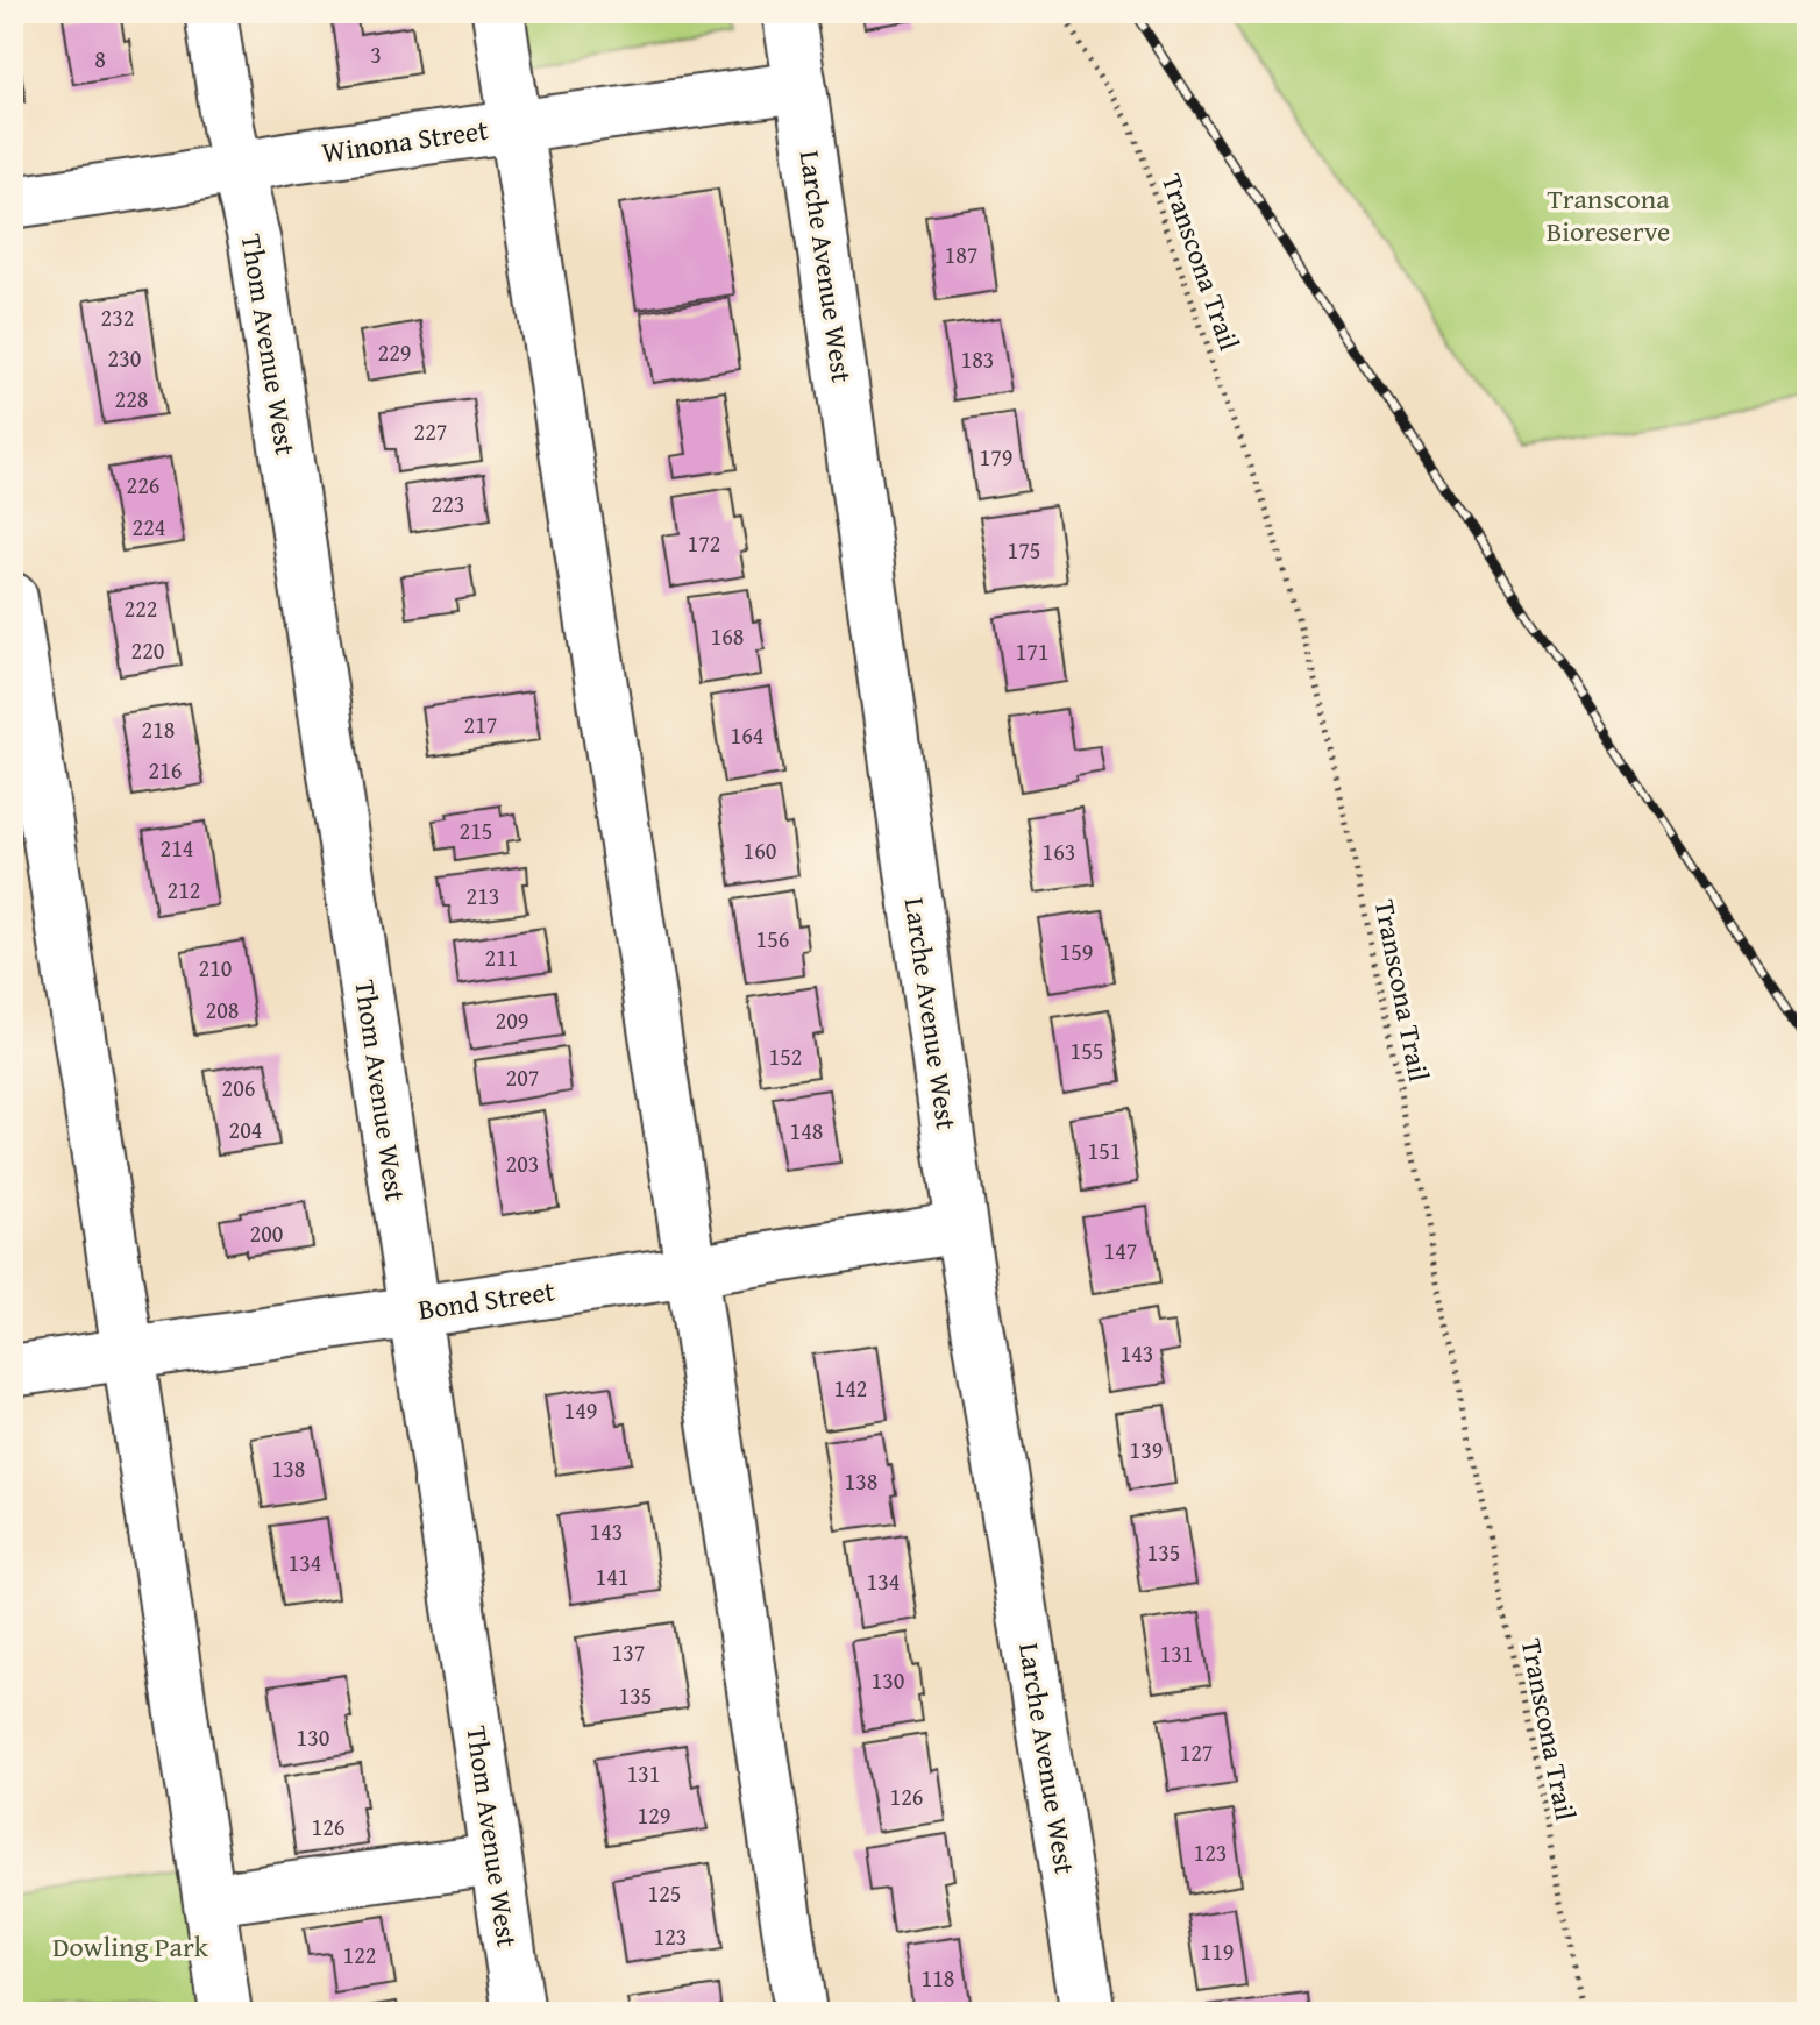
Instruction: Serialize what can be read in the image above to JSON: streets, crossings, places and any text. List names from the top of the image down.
{
  "streets": {
    "street": [
      "Winona Street",
      "Larche Avenue West",
      "Thom Avenue West",
      "Bond Street"
    ],
    "path": ["Transcona Trail"]
  },
  "crossings": [
    ["Winona Street", "Larche Avenue West"],
    ["Winona Street", "Thom Avenue West"],
    ["Larche Avenue West", "Bond Street"],
    ["Thom Avenue West", "Bond Street"]
  ],
  "parks": ["Transcona Bioreserve", "Dowling Park"],
  "house_numbers": [
    "3",
    "8",
    "187",
    "232",
    "229",
    "230",
    "183",
    "228",
    "227",
    "179",
    "226",
    "223",
    "224",
    "172",
    "175",
    "222",
    "168",
    "220",
    "171",
    "217",
    "218",
    "164",
    "216",
    "215",
    "214",
    "160",
    "163",
    "212",
    "213",
    "156",
    "159",
    "211",
    "210",
    "208",
    "209",
    "155",
    "152",
    "207",
    "206",
    "204",
    "148",
    "151",
    "203",
    "200",
    "147",
    "143",
    "142",
    "149",
    "139",
    "138",
    "138",
    "143",
    "135",
    "134",
    "141",
    "134",
    "137",
    "131",
    "130",
    "135",
    "130",
    "127",
    "131",
    "126",
    "129",
    "126",
    "123",
    "125",
    "123",
    "119",
    "122",
    "118"
  ]
}
